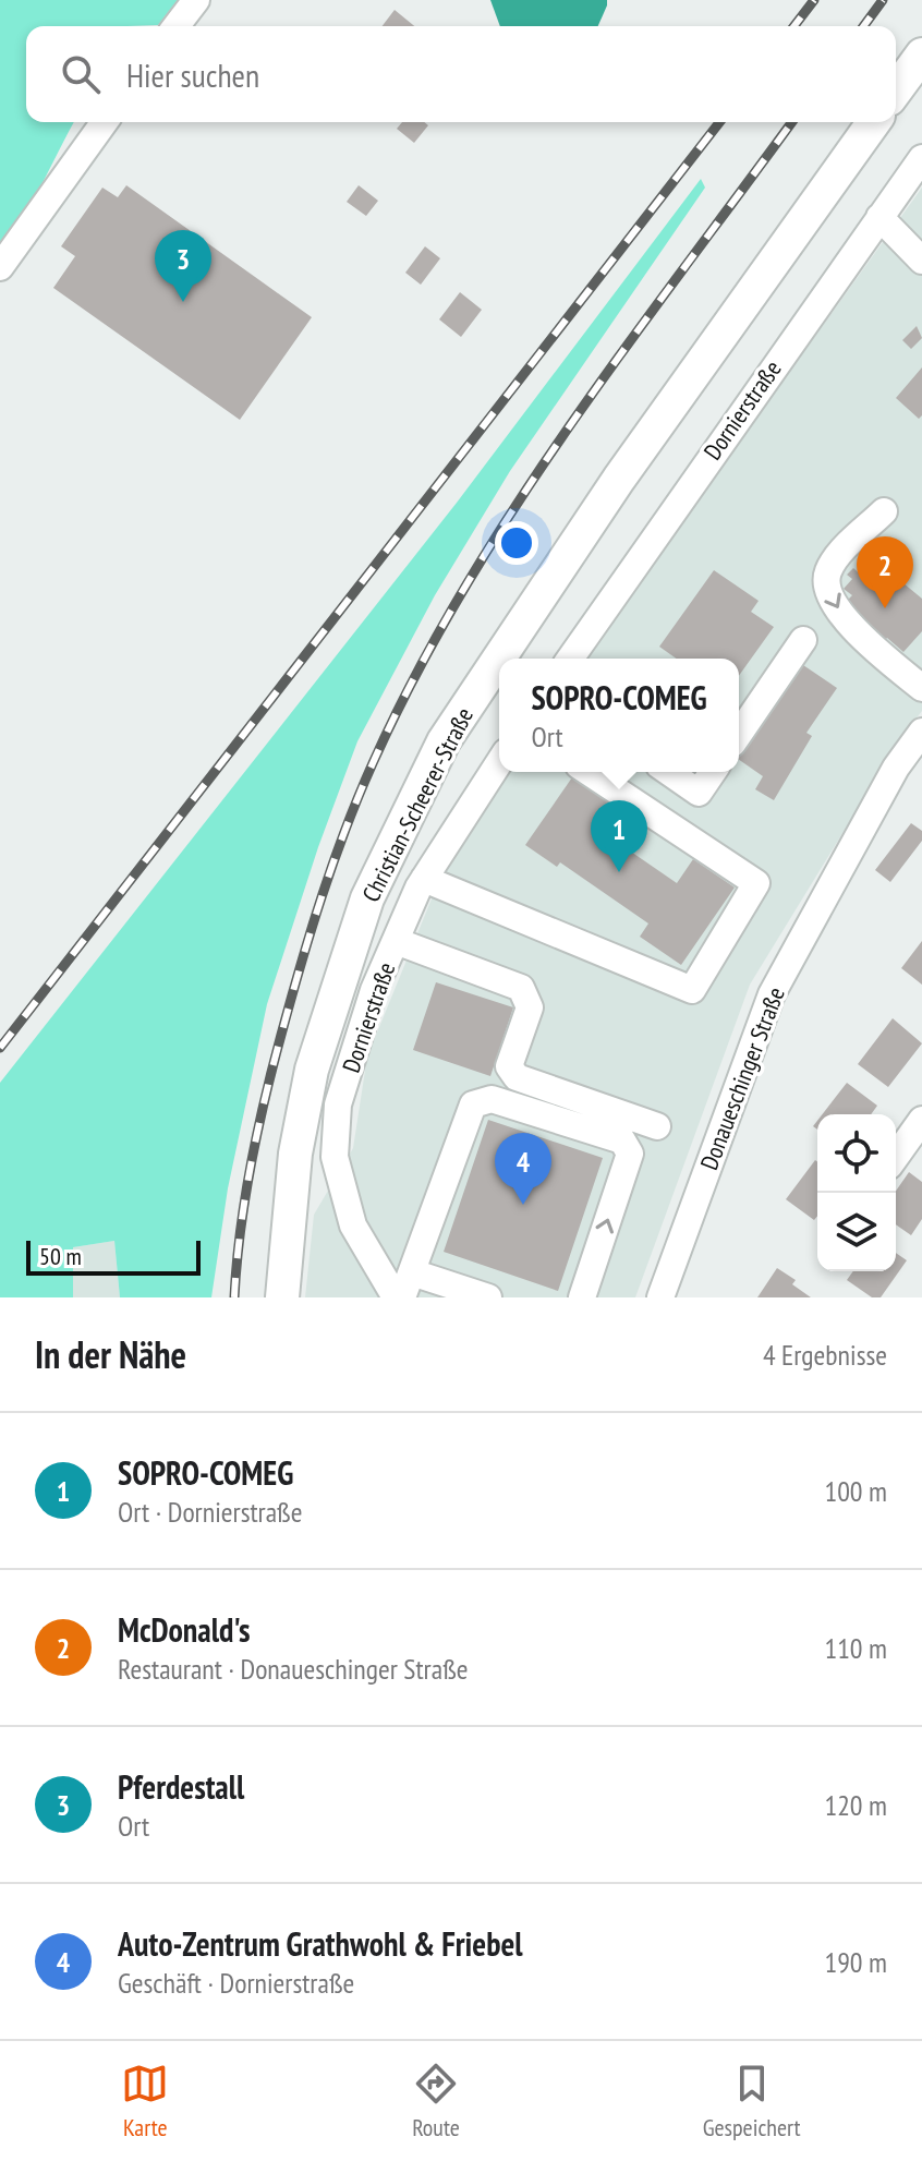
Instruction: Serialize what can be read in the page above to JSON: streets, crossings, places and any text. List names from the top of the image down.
{
  "streets": {
    "main road": ["Christian-Scheerer-Straße"],
    "street": ["Dornierstraße", "Donaueschinger Straße"]
  },
  "scale_bar": "50 m",
  "page": {
    "search": "Hier suchen",
    "pins": [
      "3",
      "2",
      "1",
      "4"
    ],
    "popup": ["SOPRO-COMEG", "Ort"],
    "scale": "50 m",
    "heading": ["In der Nähe", "4 Ergebnisse"],
    "list": [
      {
        "mark": "1",
        "name": "SOPRO-COMEG",
        "note": "Ort · Dornierstraße",
        "value": "100 m"
      },
      {
        "mark": "2",
        "name": "McDonald's",
        "note": "Restaurant · Donaueschinger Straße",
        "value": "110 m"
      },
      {
        "mark": "3",
        "name": "Pferdestall",
        "note": "Ort",
        "value": "120 m"
      },
      {
        "mark": "4",
        "name": "Auto-Zentrum Grathwohl & Friebel",
        "note": "Geschäft · Dornierstraße",
        "value": "190 m"
      }
    ],
    "nav": ["Karte", "Route", "Gespeichert"]
  }
}
